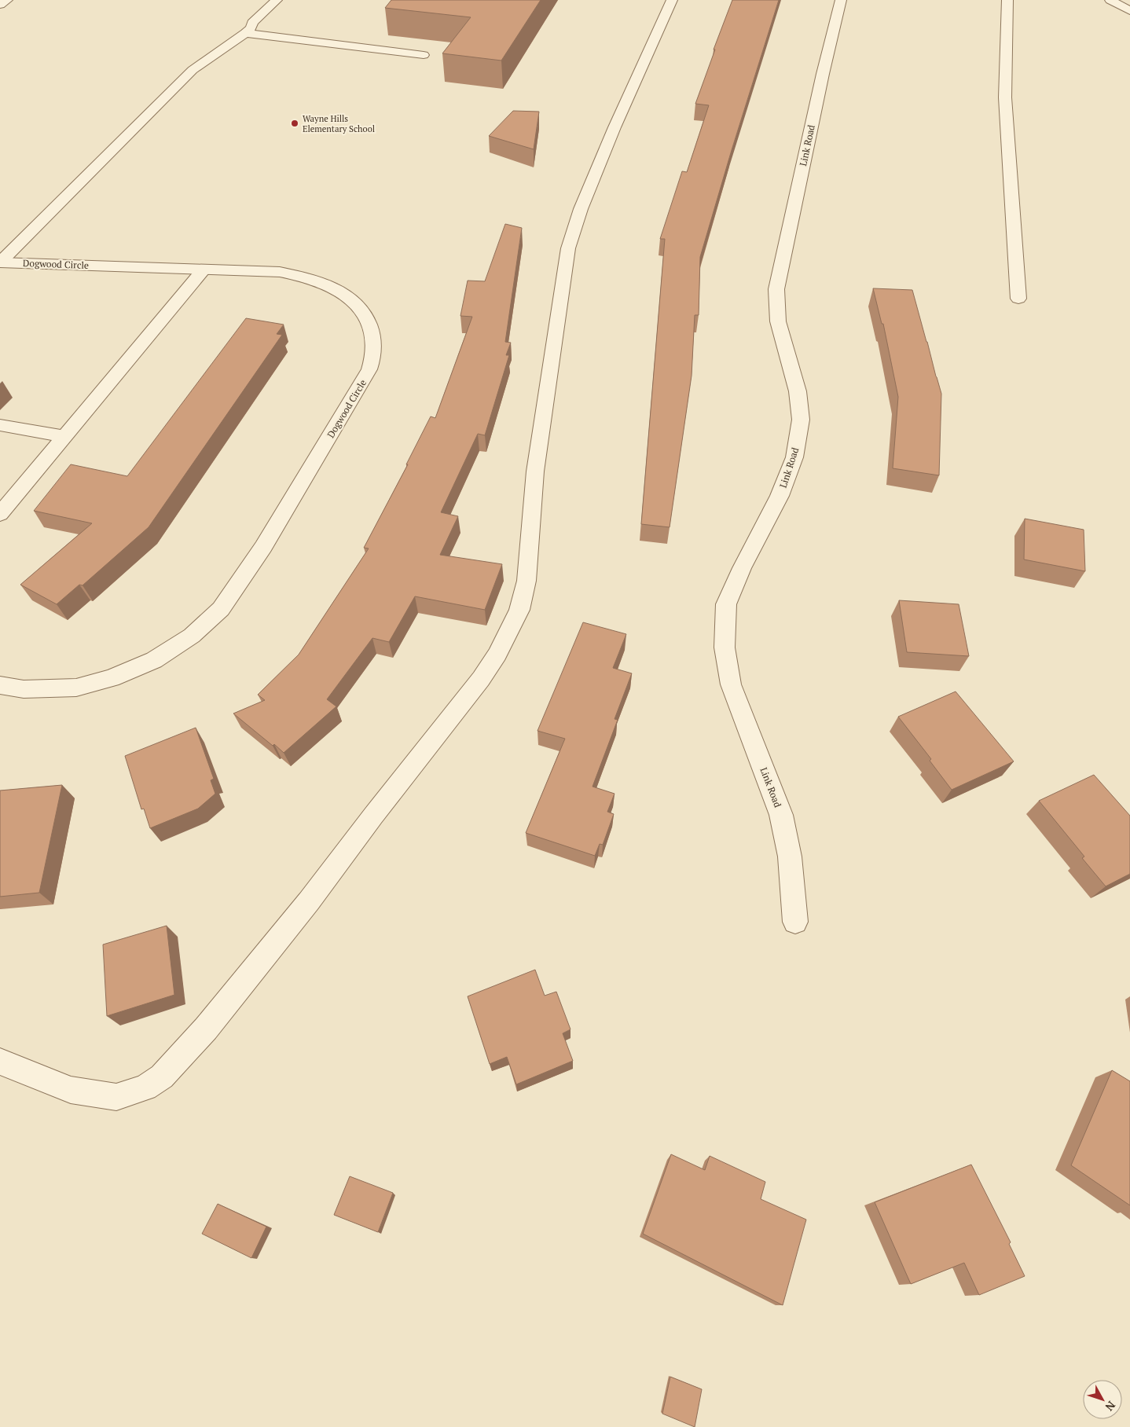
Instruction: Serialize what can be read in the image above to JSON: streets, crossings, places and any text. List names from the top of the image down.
{
  "streets": {
    "street": ["Link Road", "Dogwood Circle"]
  },
  "places": ["Wayne Hills Elementary School"],
  "north": "bottom right"
}
